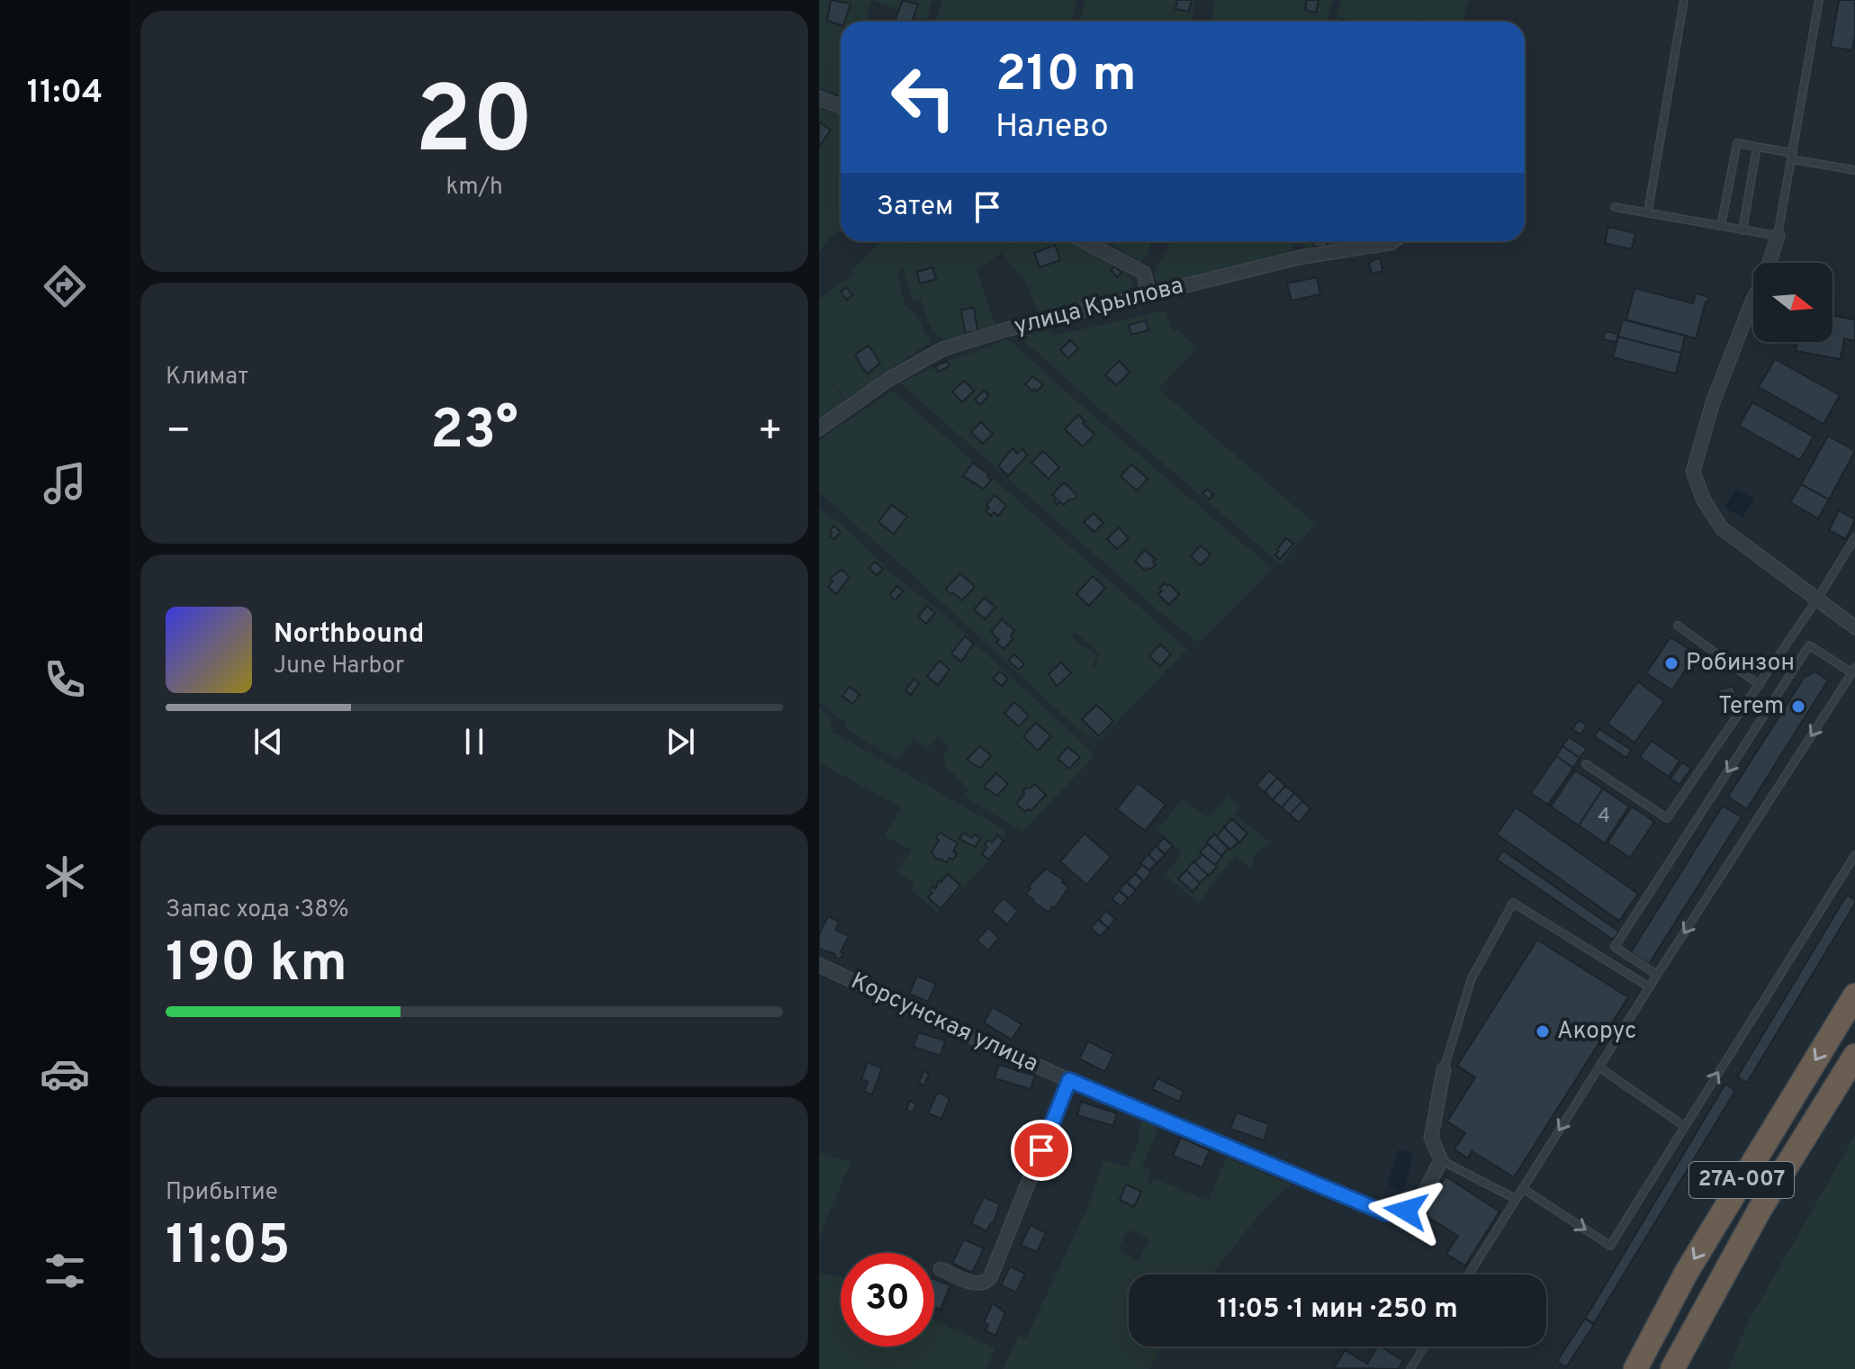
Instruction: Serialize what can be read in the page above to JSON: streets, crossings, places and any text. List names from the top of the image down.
{
  "streets": {
    "highway": ["27А-007"],
    "street": ["улица Крылова", "Корсунская улица"]
  },
  "places": ["Робинзон", "Terem", "Акорус"],
  "house_numbers": ["4"],
  "north": "right",
  "page": {
    "tabs": "11:04",
    "tile": [
      ["20", "km/h"],
      "Климат",
      ["Запас хода · 38%", "190 km"],
      ["Прибытие", "11:05"]
    ],
    "turn": ["210 m", "Налево"],
    "then": "Затем",
    "heat": ["−", "23°", "+"],
    "song": ["Northbound", "June Harbor"],
    "limit": "30",
    "trip": "11:05 · 1 мин · 250 m"
  }
}
